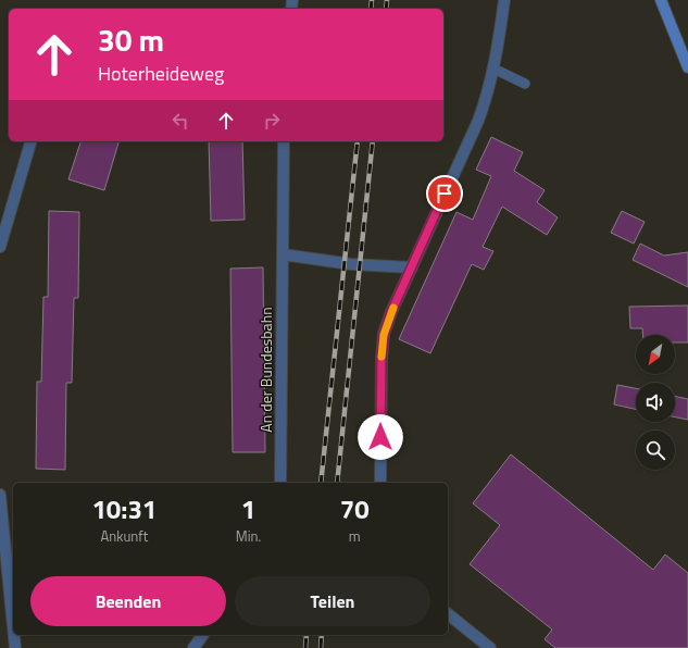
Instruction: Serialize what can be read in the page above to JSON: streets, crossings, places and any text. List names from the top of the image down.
{
  "streets": {
    "street": ["An der Bundesbahn"]
  },
  "north": "bottom left",
  "page": {
    "turn": ["30 m", "Hoterheideweg"],
    "eta": [
      "10:31",
      "Ankunft",
      "1",
      "Min.",
      "70",
      "m"
    ],
    "buttons": ["Beenden", "Teilen"]
  }
}
